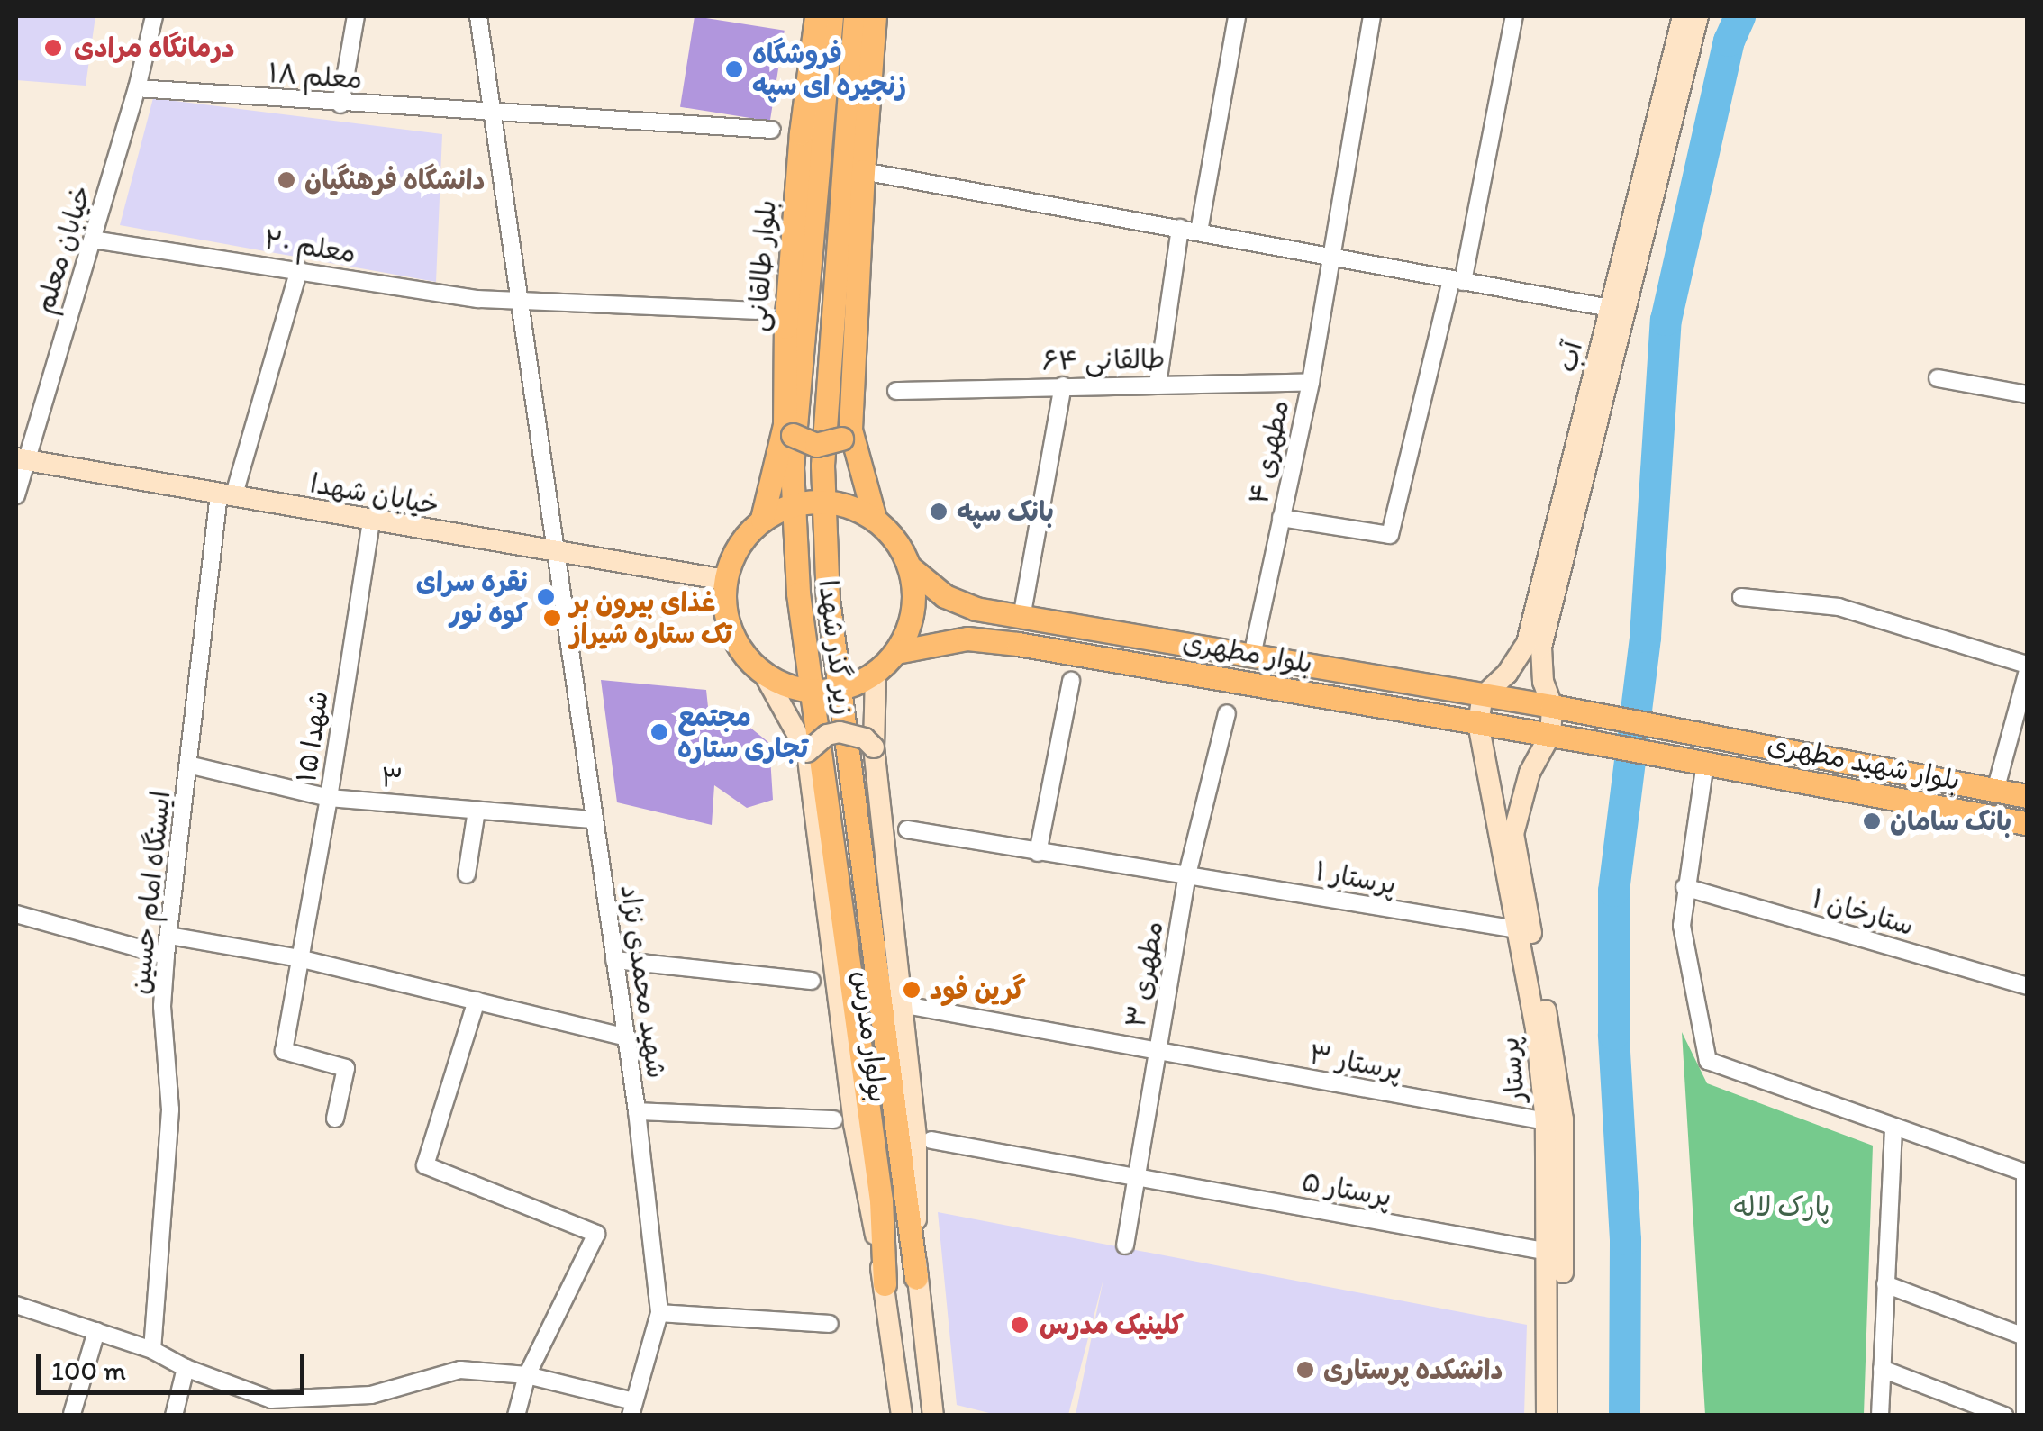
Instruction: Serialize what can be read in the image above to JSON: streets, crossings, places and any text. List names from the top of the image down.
{
  "streets": {
    "main road": [
      "بلوار طالقانی",
      "زیر گذر شهدا",
      "بلوار مطهری",
      "بلوار شهید مطهری"
    ],
    "street": [
      "معلم ۱۸",
      "معلم ۲۰",
      "خیابان معلم",
      "آب",
      "طالقانی ۶۴",
      "مطهری ۴",
      "خیابان شهدا",
      "شهدا ۱۵",
      "۳",
      "پرستار ۱",
      "ایستگاه امام حسین",
      "ستارخان ۱",
      "مطهری ۳",
      "شهید محمدی نژاد",
      "بولوار مدرس",
      "پرستار ۳",
      "پرستار",
      "پرستار ۵"
    ]
  },
  "crossings": [
    ["معلم ۱۸", "خیابان معلم"],
    ["معلم ۱۸", "شهید محمدی نژاد"],
    ["معلم ۲۰", "خیابان معلم"],
    ["معلم ۲۰", "ایستگاه امام حسین"],
    ["معلم ۲۰", "شهید محمدی نژاد"],
    ["خیابان معلم", "خیابان شهدا"],
    ["بلوار طالقانی", "خیابان شهدا"],
    ["بلوار طالقانی", "بلوار مطهری"],
    ["بلوار طالقانی", "بولوار مدرس"],
    ["آب", "بلوار مطهری"],
    ["آب", "پرستار"],
    ["طالقانی ۶۴", "مطهری ۴"],
    ["مطهری ۴", "بلوار مطهری"],
    ["خیابان شهدا", "بلوار مطهری"],
    ["خیابان شهدا", "شهدا ۱۵"],
    ["خیابان شهدا", "ایستگاه امام حسین"],
    ["خیابان شهدا", "شهید محمدی نژاد"],
    ["خیابان شهدا", "بولوار مدرس"],
    ["زیر گذر شهدا", "بولوار مدرس"],
    ["بلوار مطهری", "بلوار شهید مطهری"],
    ["بلوار مطهری", "بولوار مدرس"],
    ["بلوار مطهری", "پرستار"],
    ["شهدا ۱۵", "۳"],
    ["۳", "ایستگاه امام حسین"],
    ["۳", "شهید محمدی نژاد"],
    ["پرستار ۱", "مطهری ۳"],
    ["پرستار ۱", "پرستار"],
    ["مطهری ۳", "پرستار ۳"],
    ["مطهری ۳", "پرستار ۵"],
    ["پرستار ۳", "پرستار"],
    ["پرستار", "پرستار ۵"]
  ],
  "parks": ["پارک لاله"],
  "places": [
    "درمانگاه مرادی",
    "فروشگاه زنجیره ای سپه",
    "دانشگاه فرهنگیان",
    "بانک سپه",
    "نقره سرای کوه نور",
    "غذای بیرون بر تک ستاره شیراز",
    "مجتمع تجاری ستاره",
    "بانک سامان",
    "گرین فود",
    "کلینیک مدرس",
    "دانشکده پرستاری"
  ],
  "scale_bar": "100 m"
}
